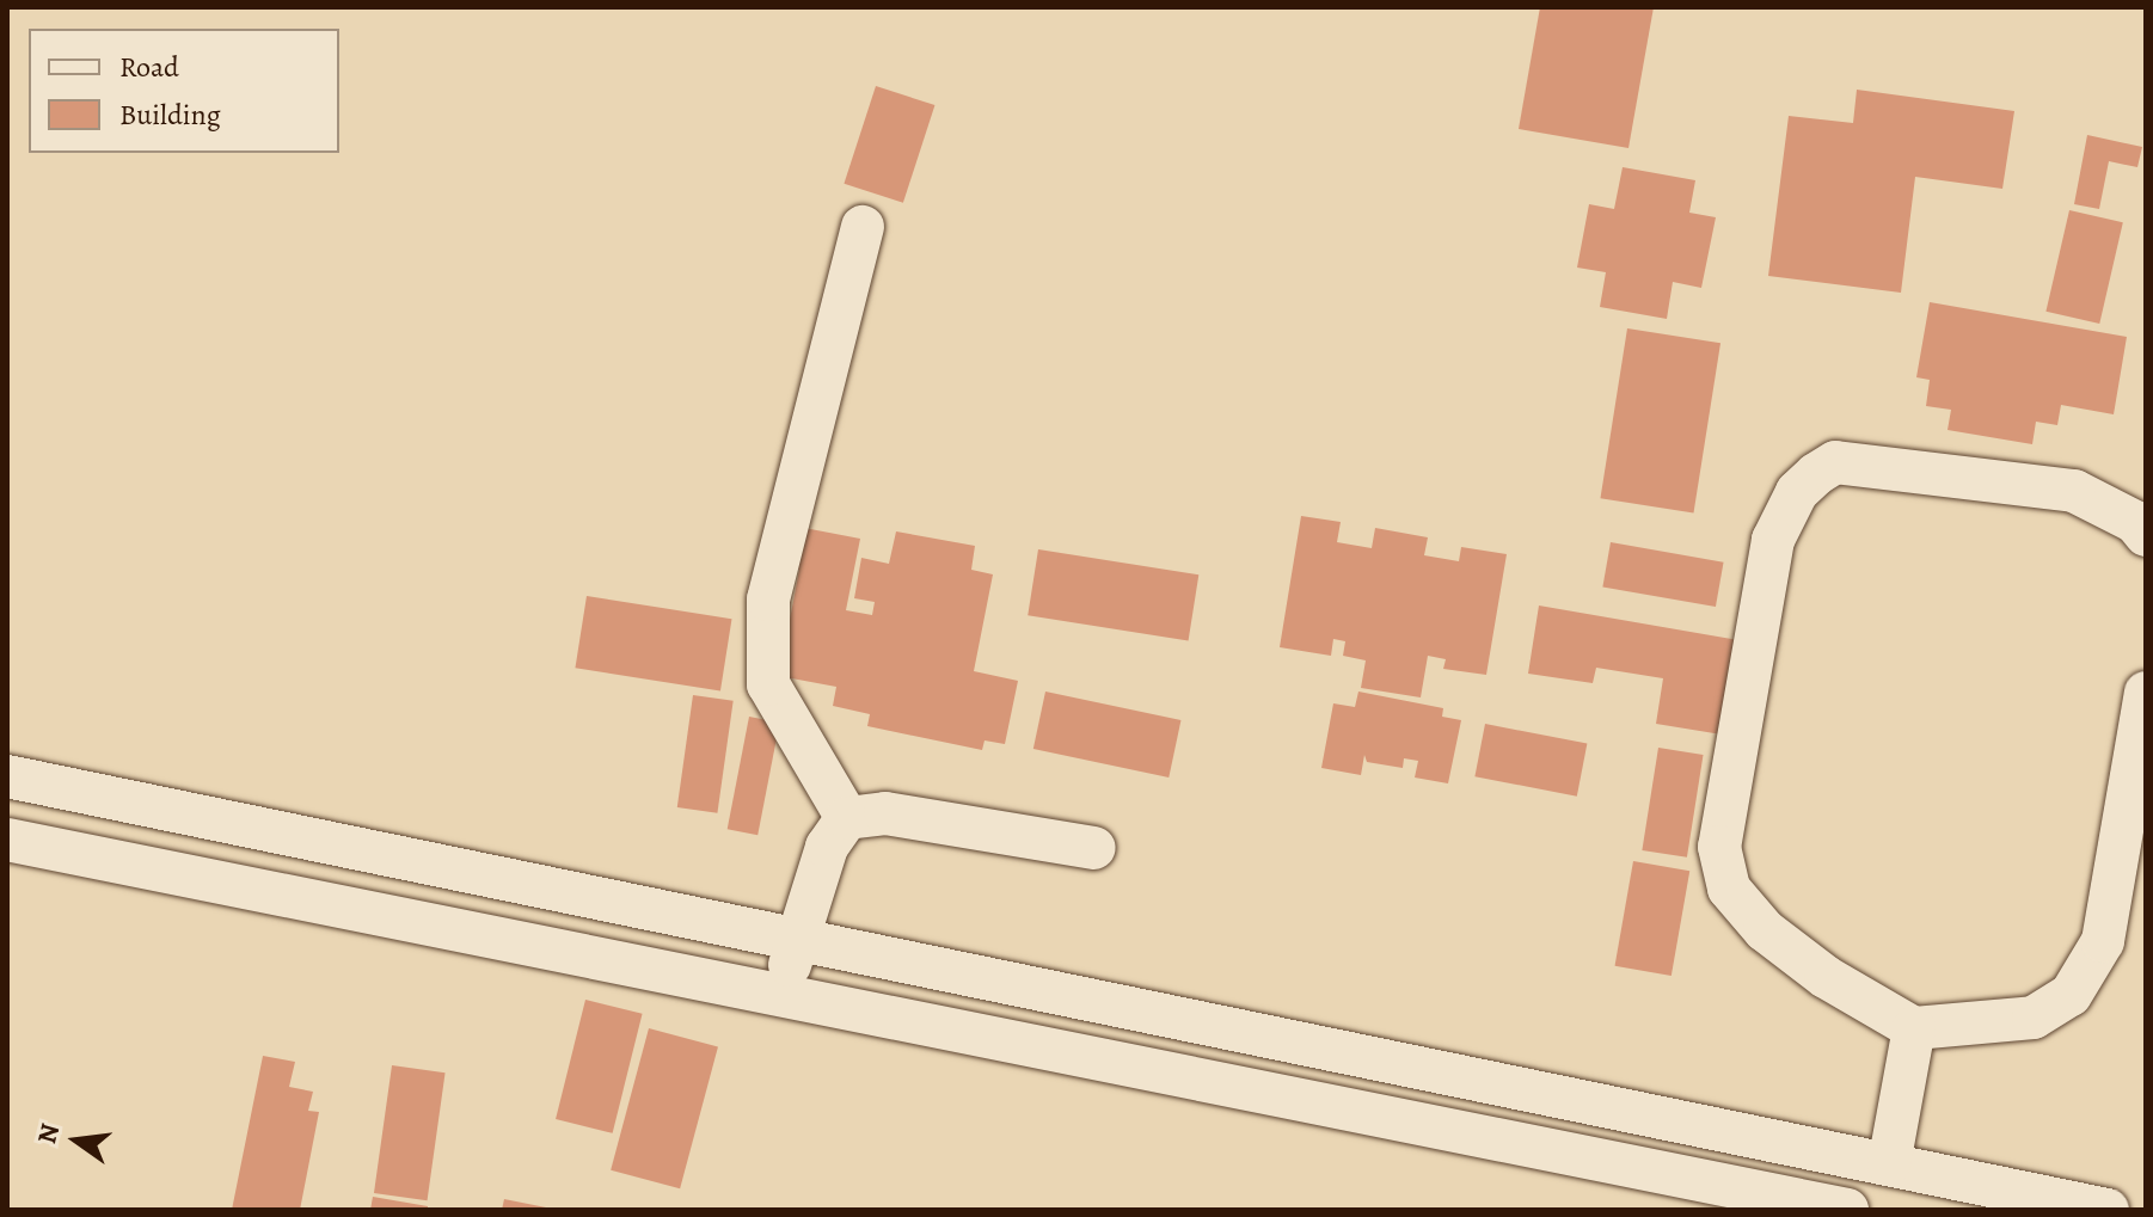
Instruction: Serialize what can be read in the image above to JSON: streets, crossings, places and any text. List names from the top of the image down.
{
  "legend": ["Road", "Building"],
  "north": "left"
}
